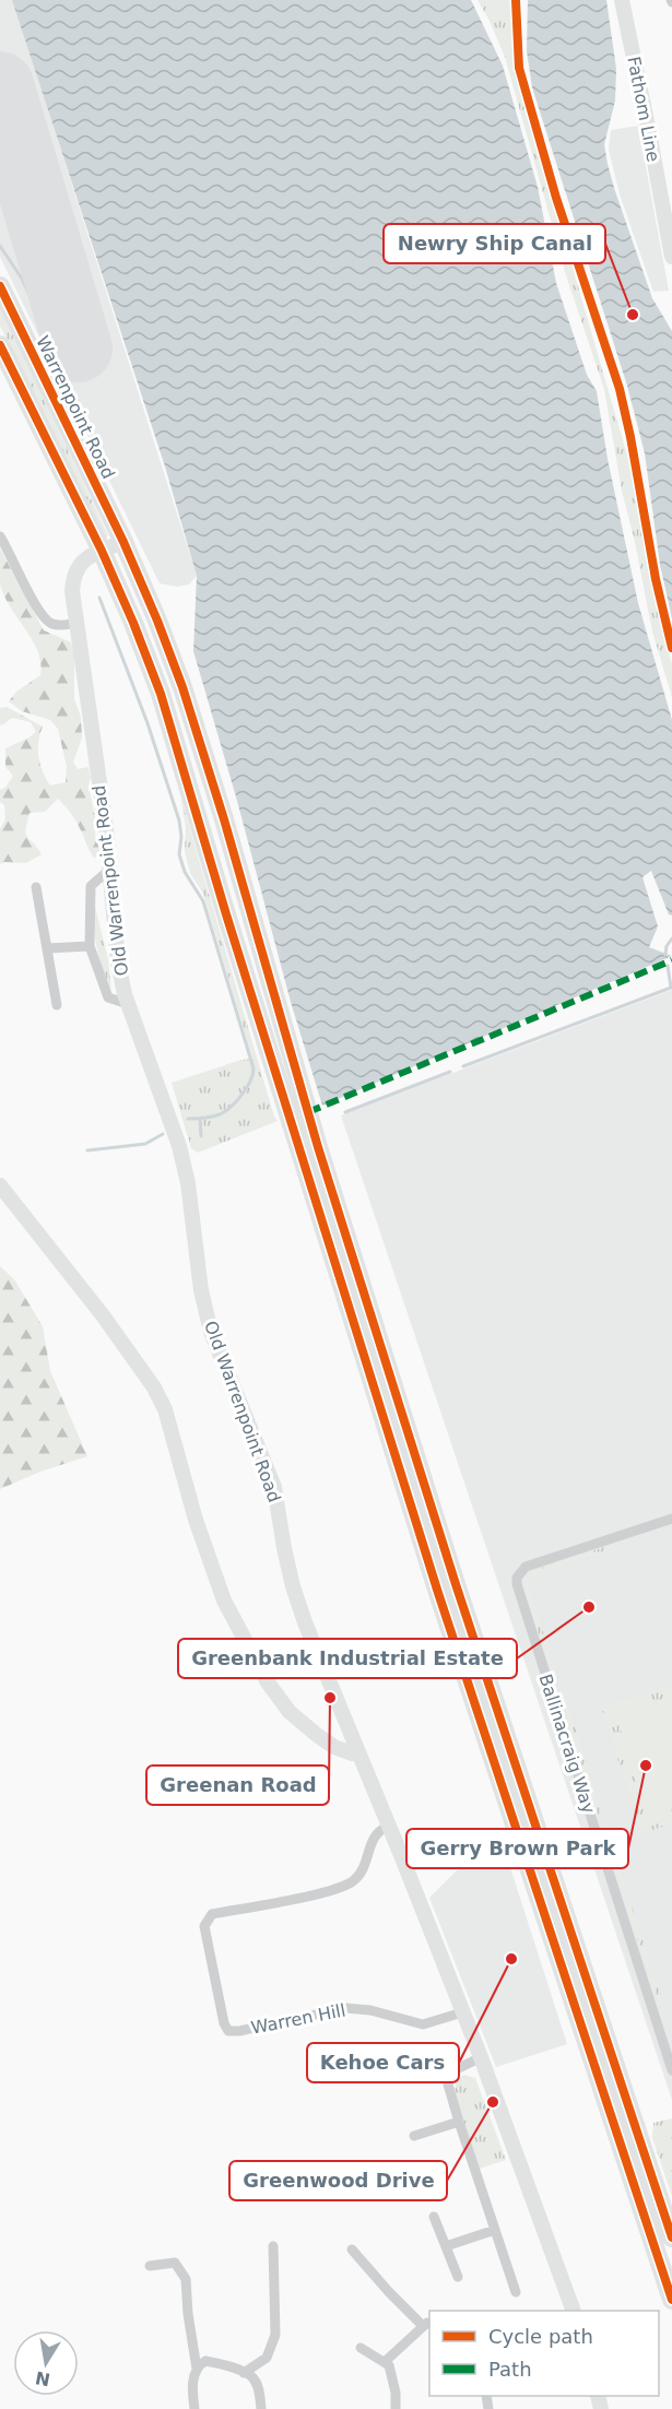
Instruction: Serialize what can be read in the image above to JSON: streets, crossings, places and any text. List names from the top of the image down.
{
  "streets": {
    "highway": ["Warrenpoint Road"],
    "street": [
      "Fathom Line",
      "Old Warrenpoint Road",
      "Ballinacraig Way",
      "Warren Hill"
    ]
  },
  "crossings": [
    ["Warrenpoint Road", "Old Warrenpoint Road"],
    ["Old Warrenpoint Road", "Warren Hill"]
  ],
  "places": [
    "Newry Ship Canal",
    "Greenbank Industrial Estate",
    "Greenan Road",
    "Gerry Brown Park",
    "Kehoe Cars",
    "Greenwood Drive"
  ],
  "legend": ["Cycle path", "Path"],
  "north": "bottom"
}
